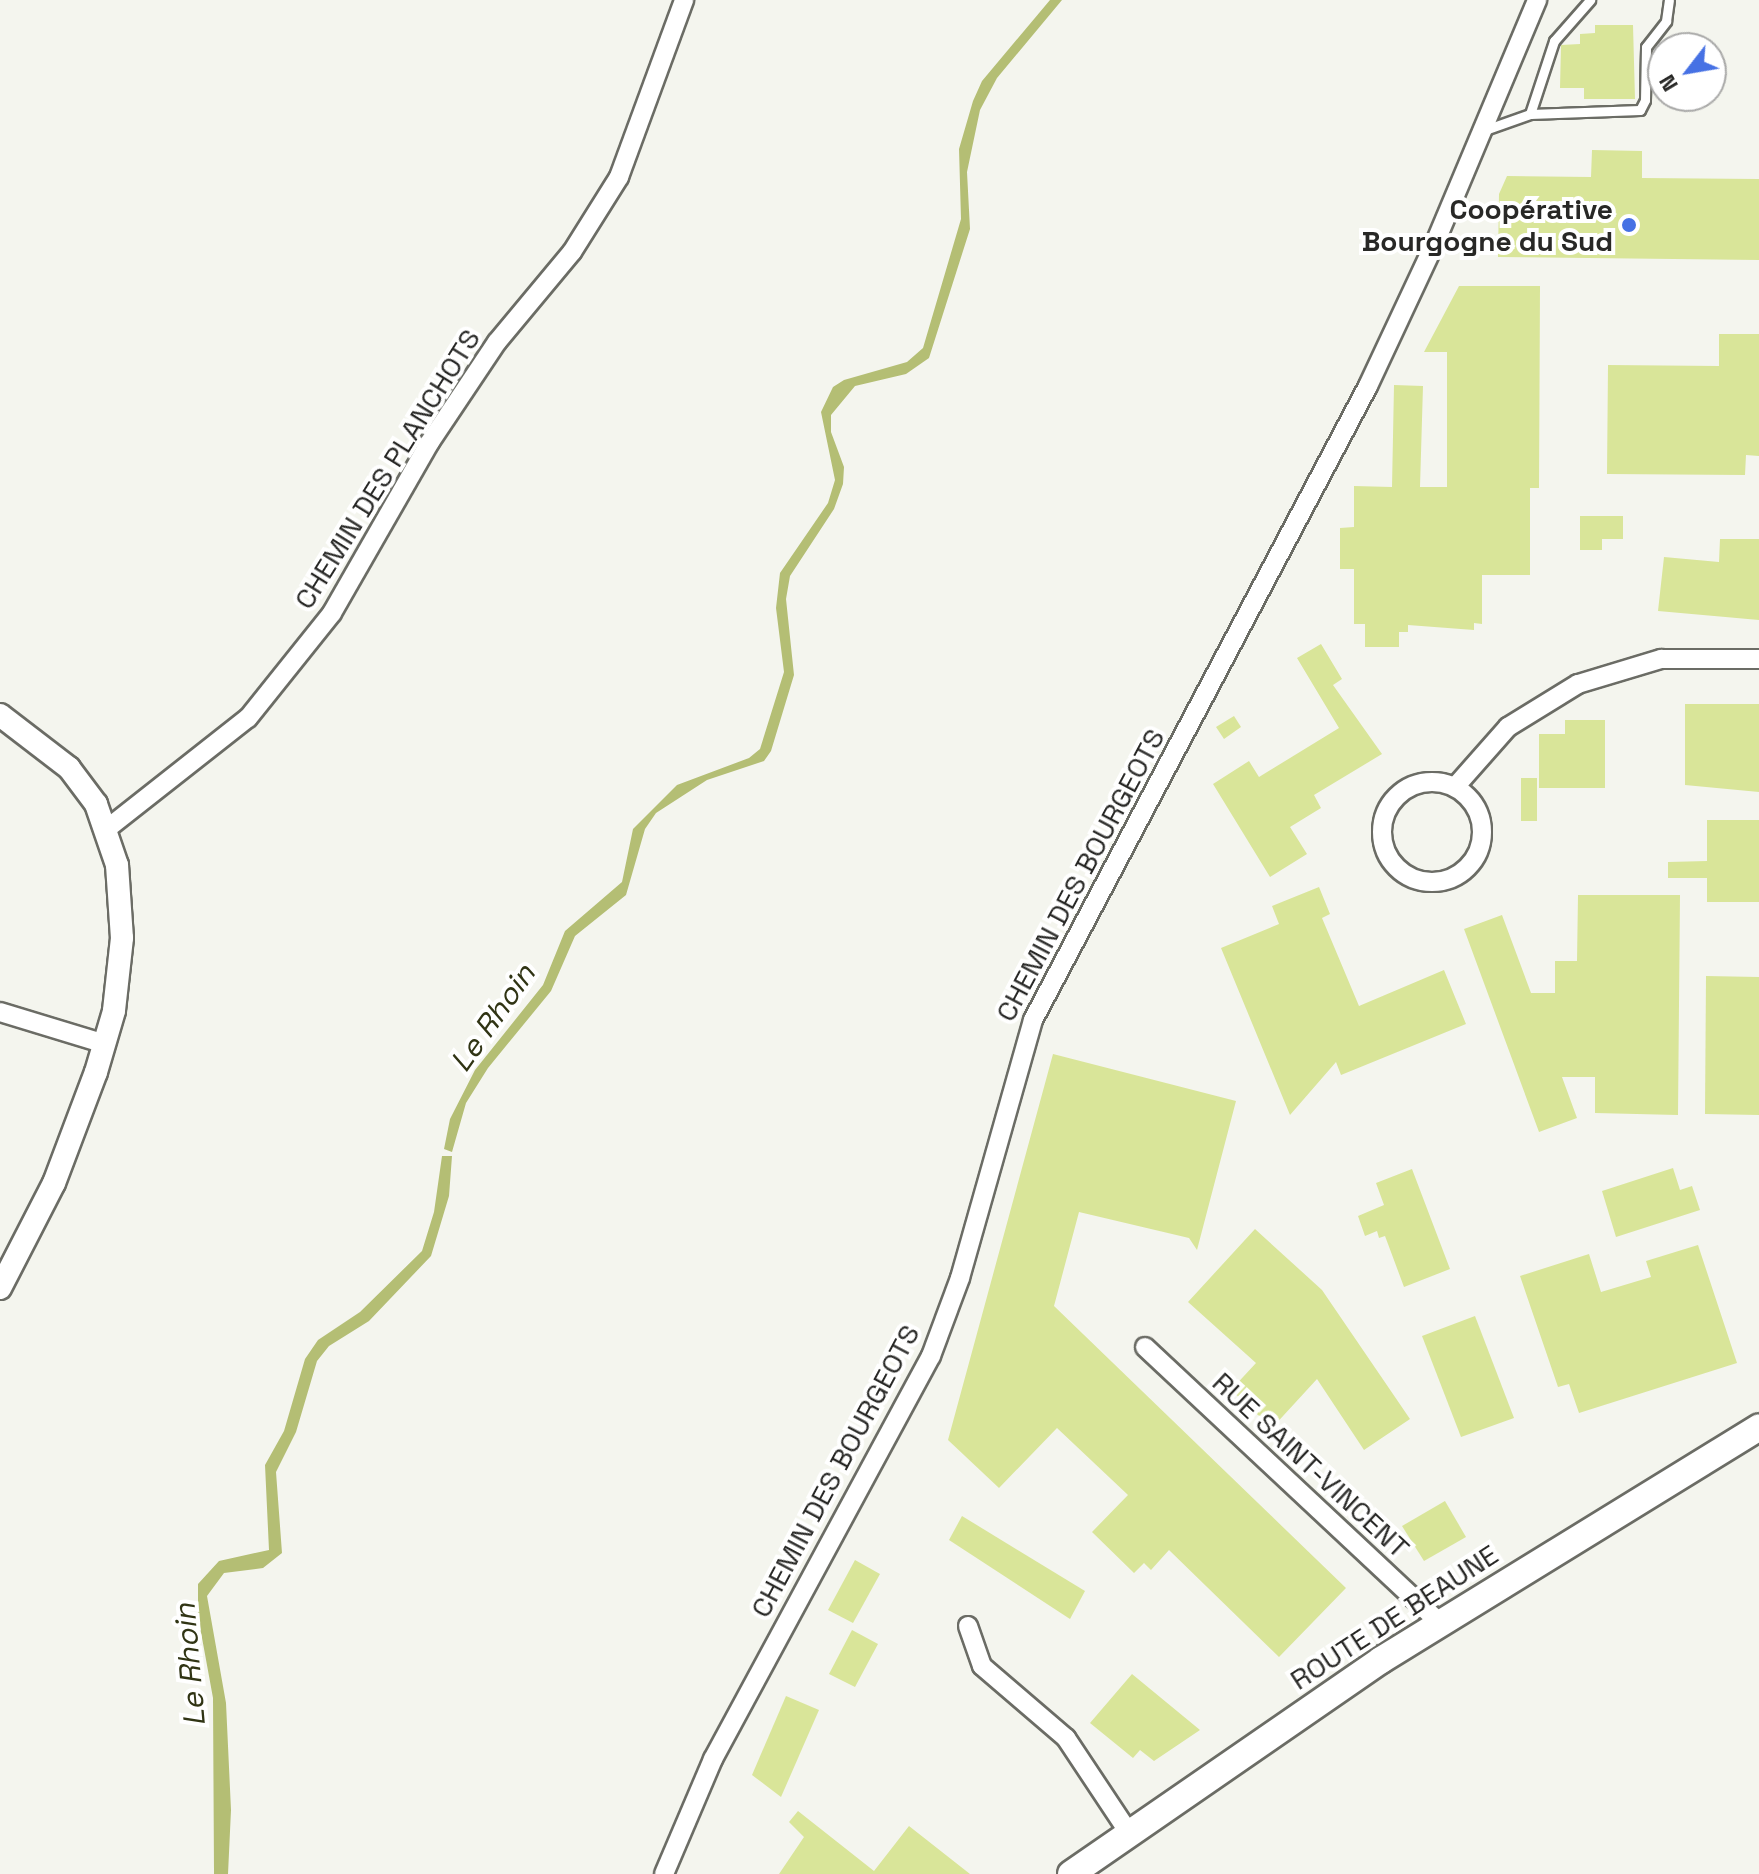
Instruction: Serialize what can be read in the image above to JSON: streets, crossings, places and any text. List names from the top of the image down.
{
  "streets": {
    "main road": ["ROUTE DE BEAUNE"],
    "street": ["CHEMIN DES PLANCHOTS", "CHEMIN DES BOURGEOTS", "RUE SAINT-VINCENT"]
  },
  "crossings": [
    ["RUE SAINT-VINCENT", "ROUTE DE BEAUNE"]
  ],
  "water": ["Le Rhoin"],
  "places": ["Coopérative Bourgogne du Sud"],
  "north": "bottom left"
}
